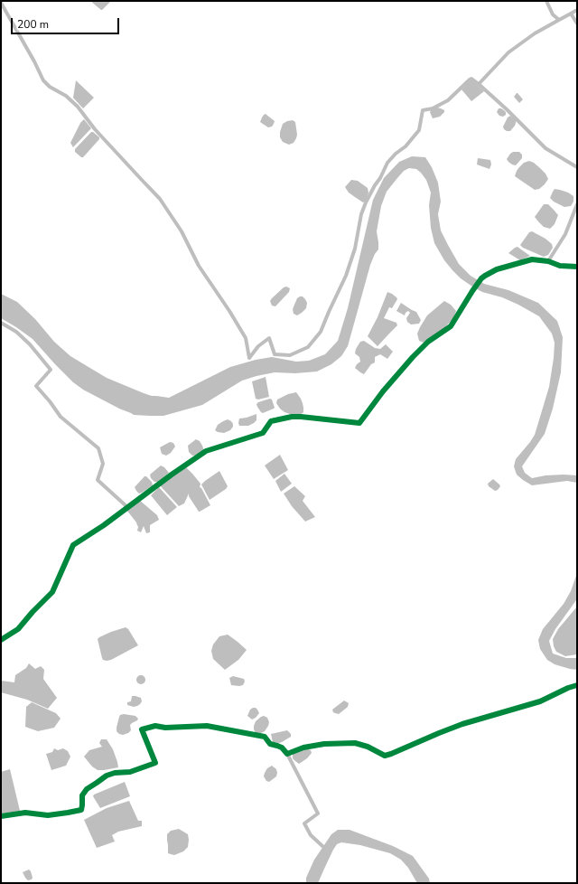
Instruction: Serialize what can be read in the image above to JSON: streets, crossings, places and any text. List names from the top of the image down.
{
  "scale_bar": "200 m"
}
